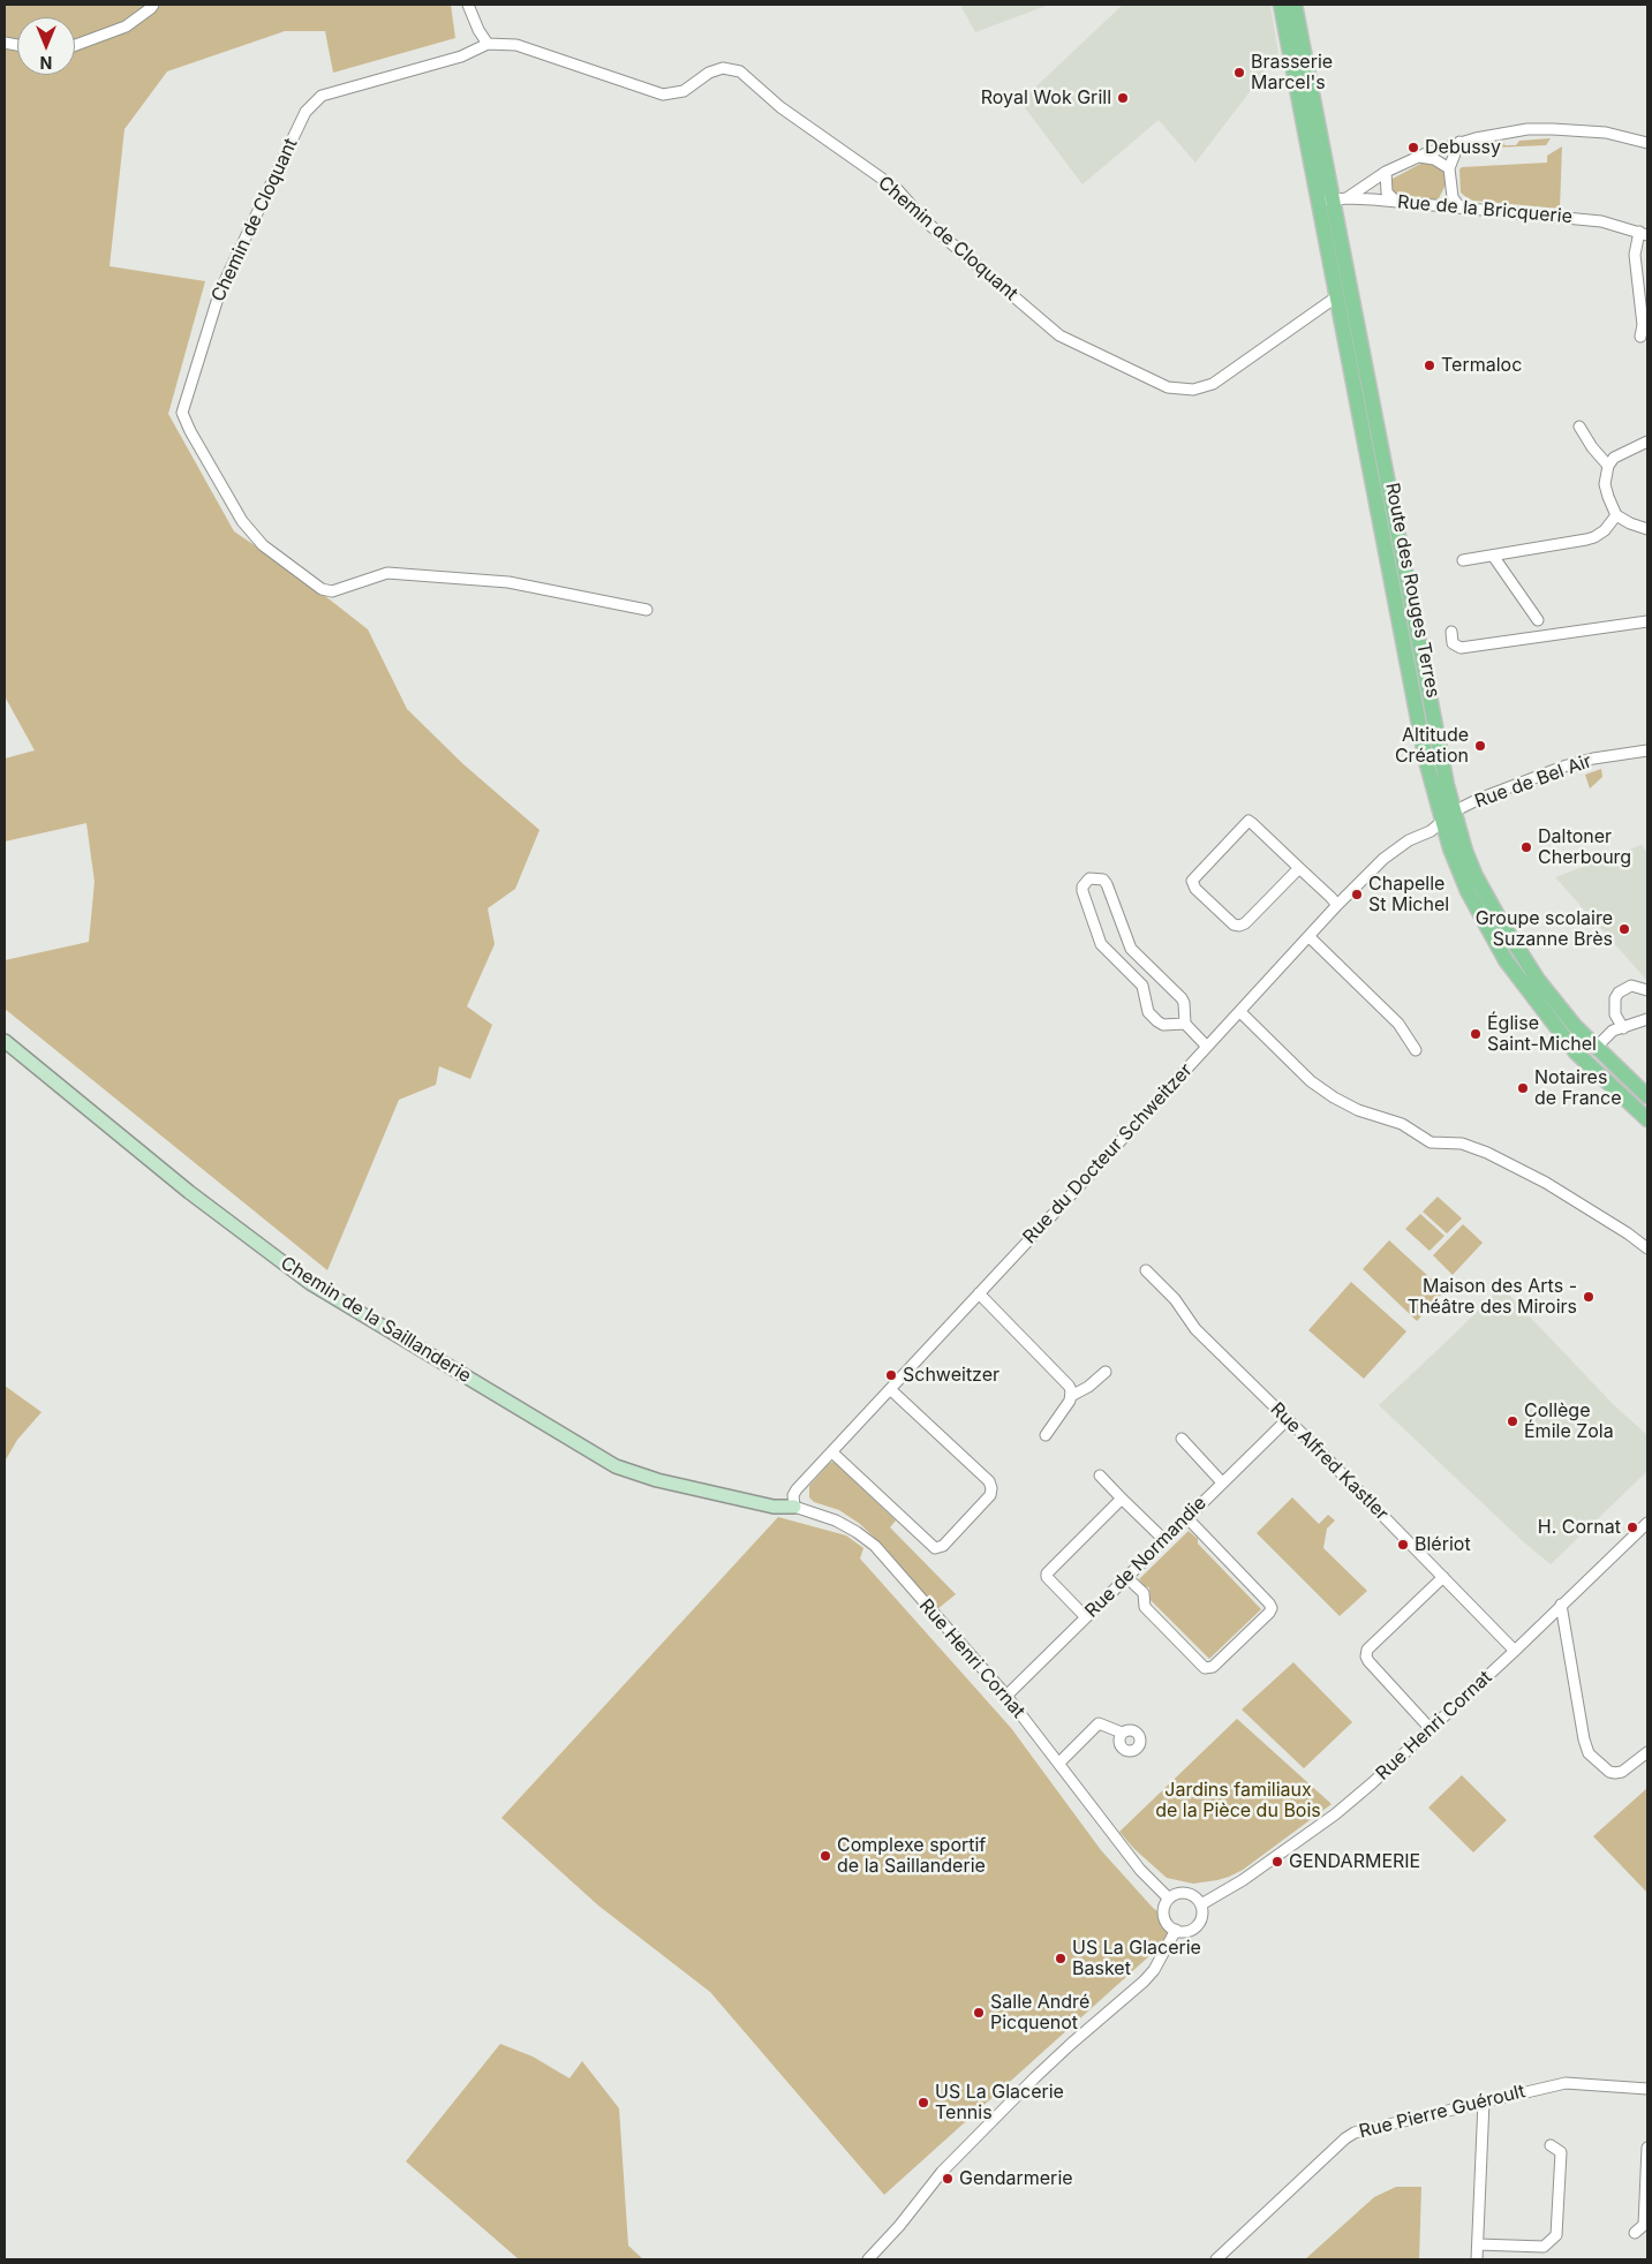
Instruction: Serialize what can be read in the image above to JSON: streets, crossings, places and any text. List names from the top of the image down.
{
  "streets": {
    "main road": ["Route des Rouges Terres"],
    "street": [
      "Rue de la Bricquerie",
      "Chemin de Cloquant",
      "Rue de Bel Air",
      "Rue du Docteur Schweitzer",
      "Chemin de la Saillanderie",
      "Rue Alfred Kastler",
      "Rue de Normandie",
      "Rue Henri Cornat",
      "Rue Pierre Guéroult"
    ]
  },
  "crossings": [
    ["Rue de la Bricquerie", "Route des Rouges Terres"],
    ["Chemin de Cloquant", "Route des Rouges Terres"],
    ["Route des Rouges Terres", "Rue de Bel Air"],
    ["Route des Rouges Terres", "Rue du Docteur Schweitzer"],
    ["Rue de Bel Air", "Rue du Docteur Schweitzer"],
    ["Rue du Docteur Schweitzer", "Chemin de la Saillanderie"],
    ["Rue du Docteur Schweitzer", "Rue Henri Cornat"],
    ["Chemin de la Saillanderie", "Rue Henri Cornat"],
    ["Rue Alfred Kastler", "Rue de Normandie"],
    ["Rue Alfred Kastler", "Rue Henri Cornat"],
    ["Rue de Normandie", "Rue Henri Cornat"]
  ],
  "parks": ["Jardins familiaux de la Pièce du Bois"],
  "places": [
    "Brasserie Marcel's",
    "Royal Wok Grill",
    "Debussy",
    "Termaloc",
    "Altitude Création",
    "Daltoner Cherbourg",
    "Chapelle St Michel",
    "Groupe scolaire Suzanne Brès",
    "Église Saint-Michel",
    "Notaires de France",
    "Maison des Arts - Théâtre des Miroirs",
    "Schweitzer",
    "Collège Émile Zola",
    "H. Cornat",
    "Blériot",
    "Complexe sportif de la Saillanderie",
    "GENDARMERIE",
    "US La Glacerie Basket",
    "Salle André Picquenot",
    "US La Glacerie Tennis",
    "Gendarmerie"
  ],
  "north": "bottom"
}
